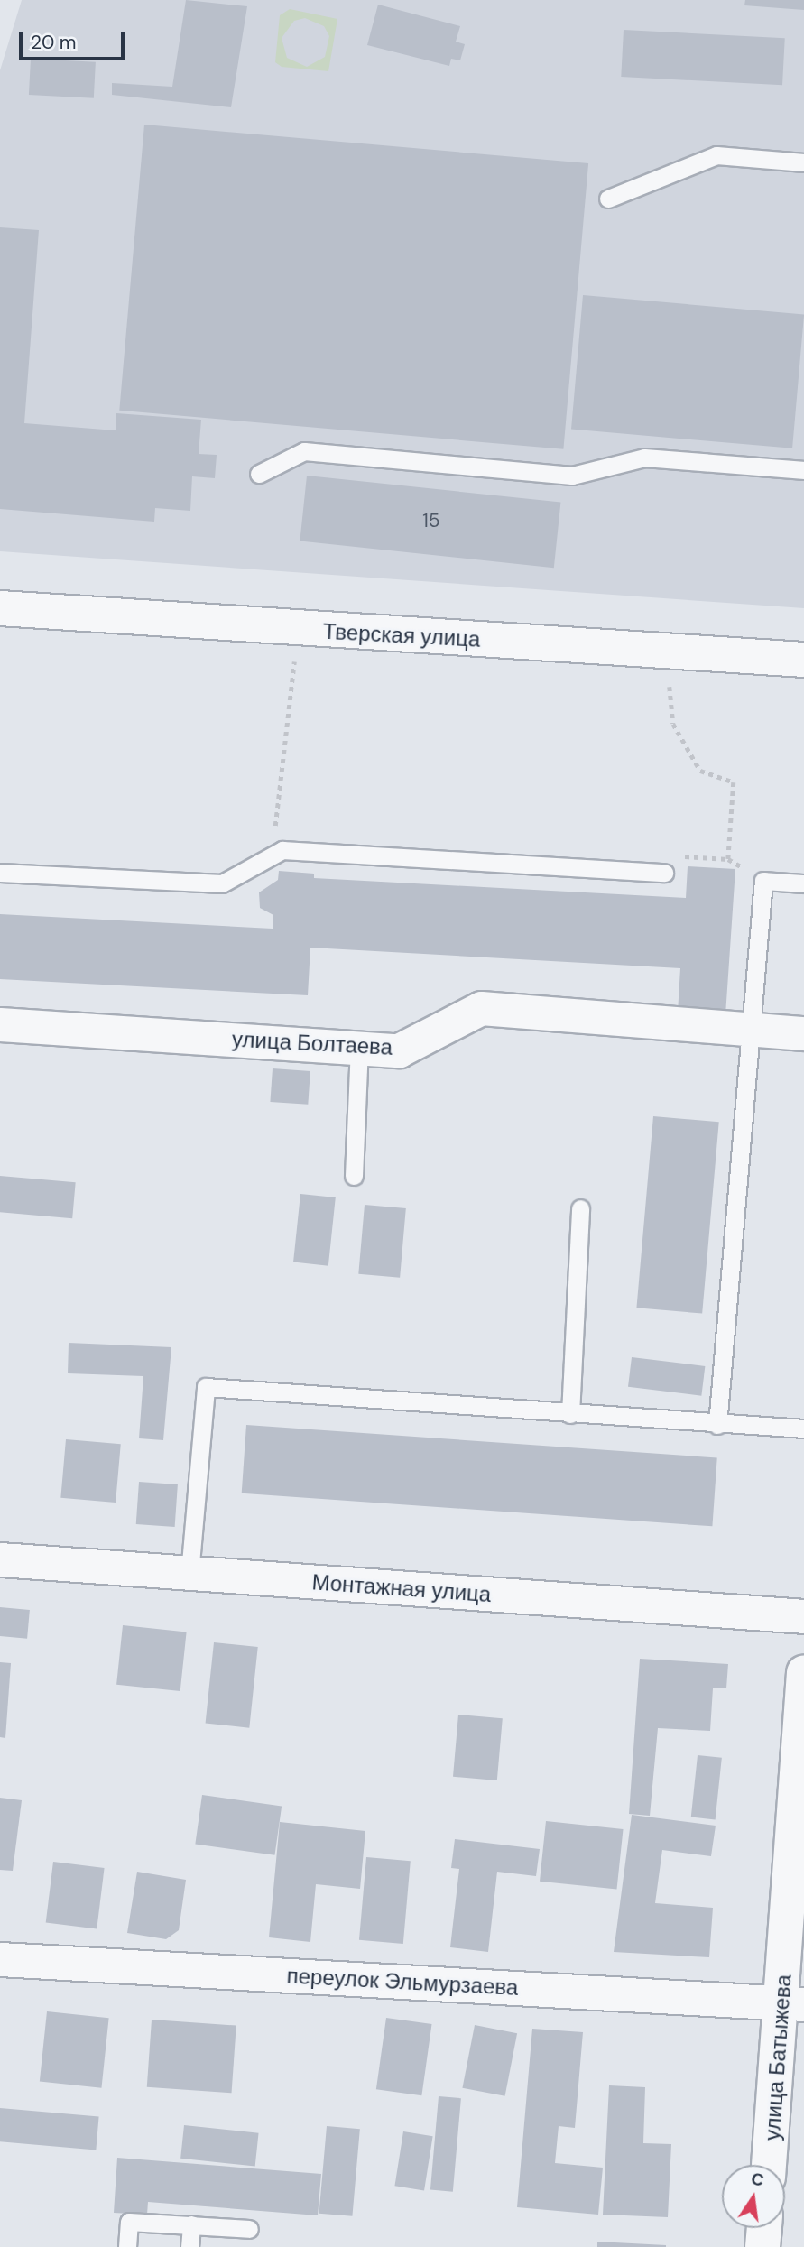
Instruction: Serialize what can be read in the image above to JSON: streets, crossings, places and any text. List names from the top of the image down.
{
  "streets": {
    "street": [
      "Тверская улица",
      "улица Болтаева",
      "Монтажная улица",
      "переулок Эльмурзаева",
      "улица Батыжева"
    ]
  },
  "crossings": [
    ["переулок Эльмурзаева", "улица Батыжева"]
  ],
  "house_numbers": ["15"],
  "scale_bar": "20 m",
  "north": "top"
}
